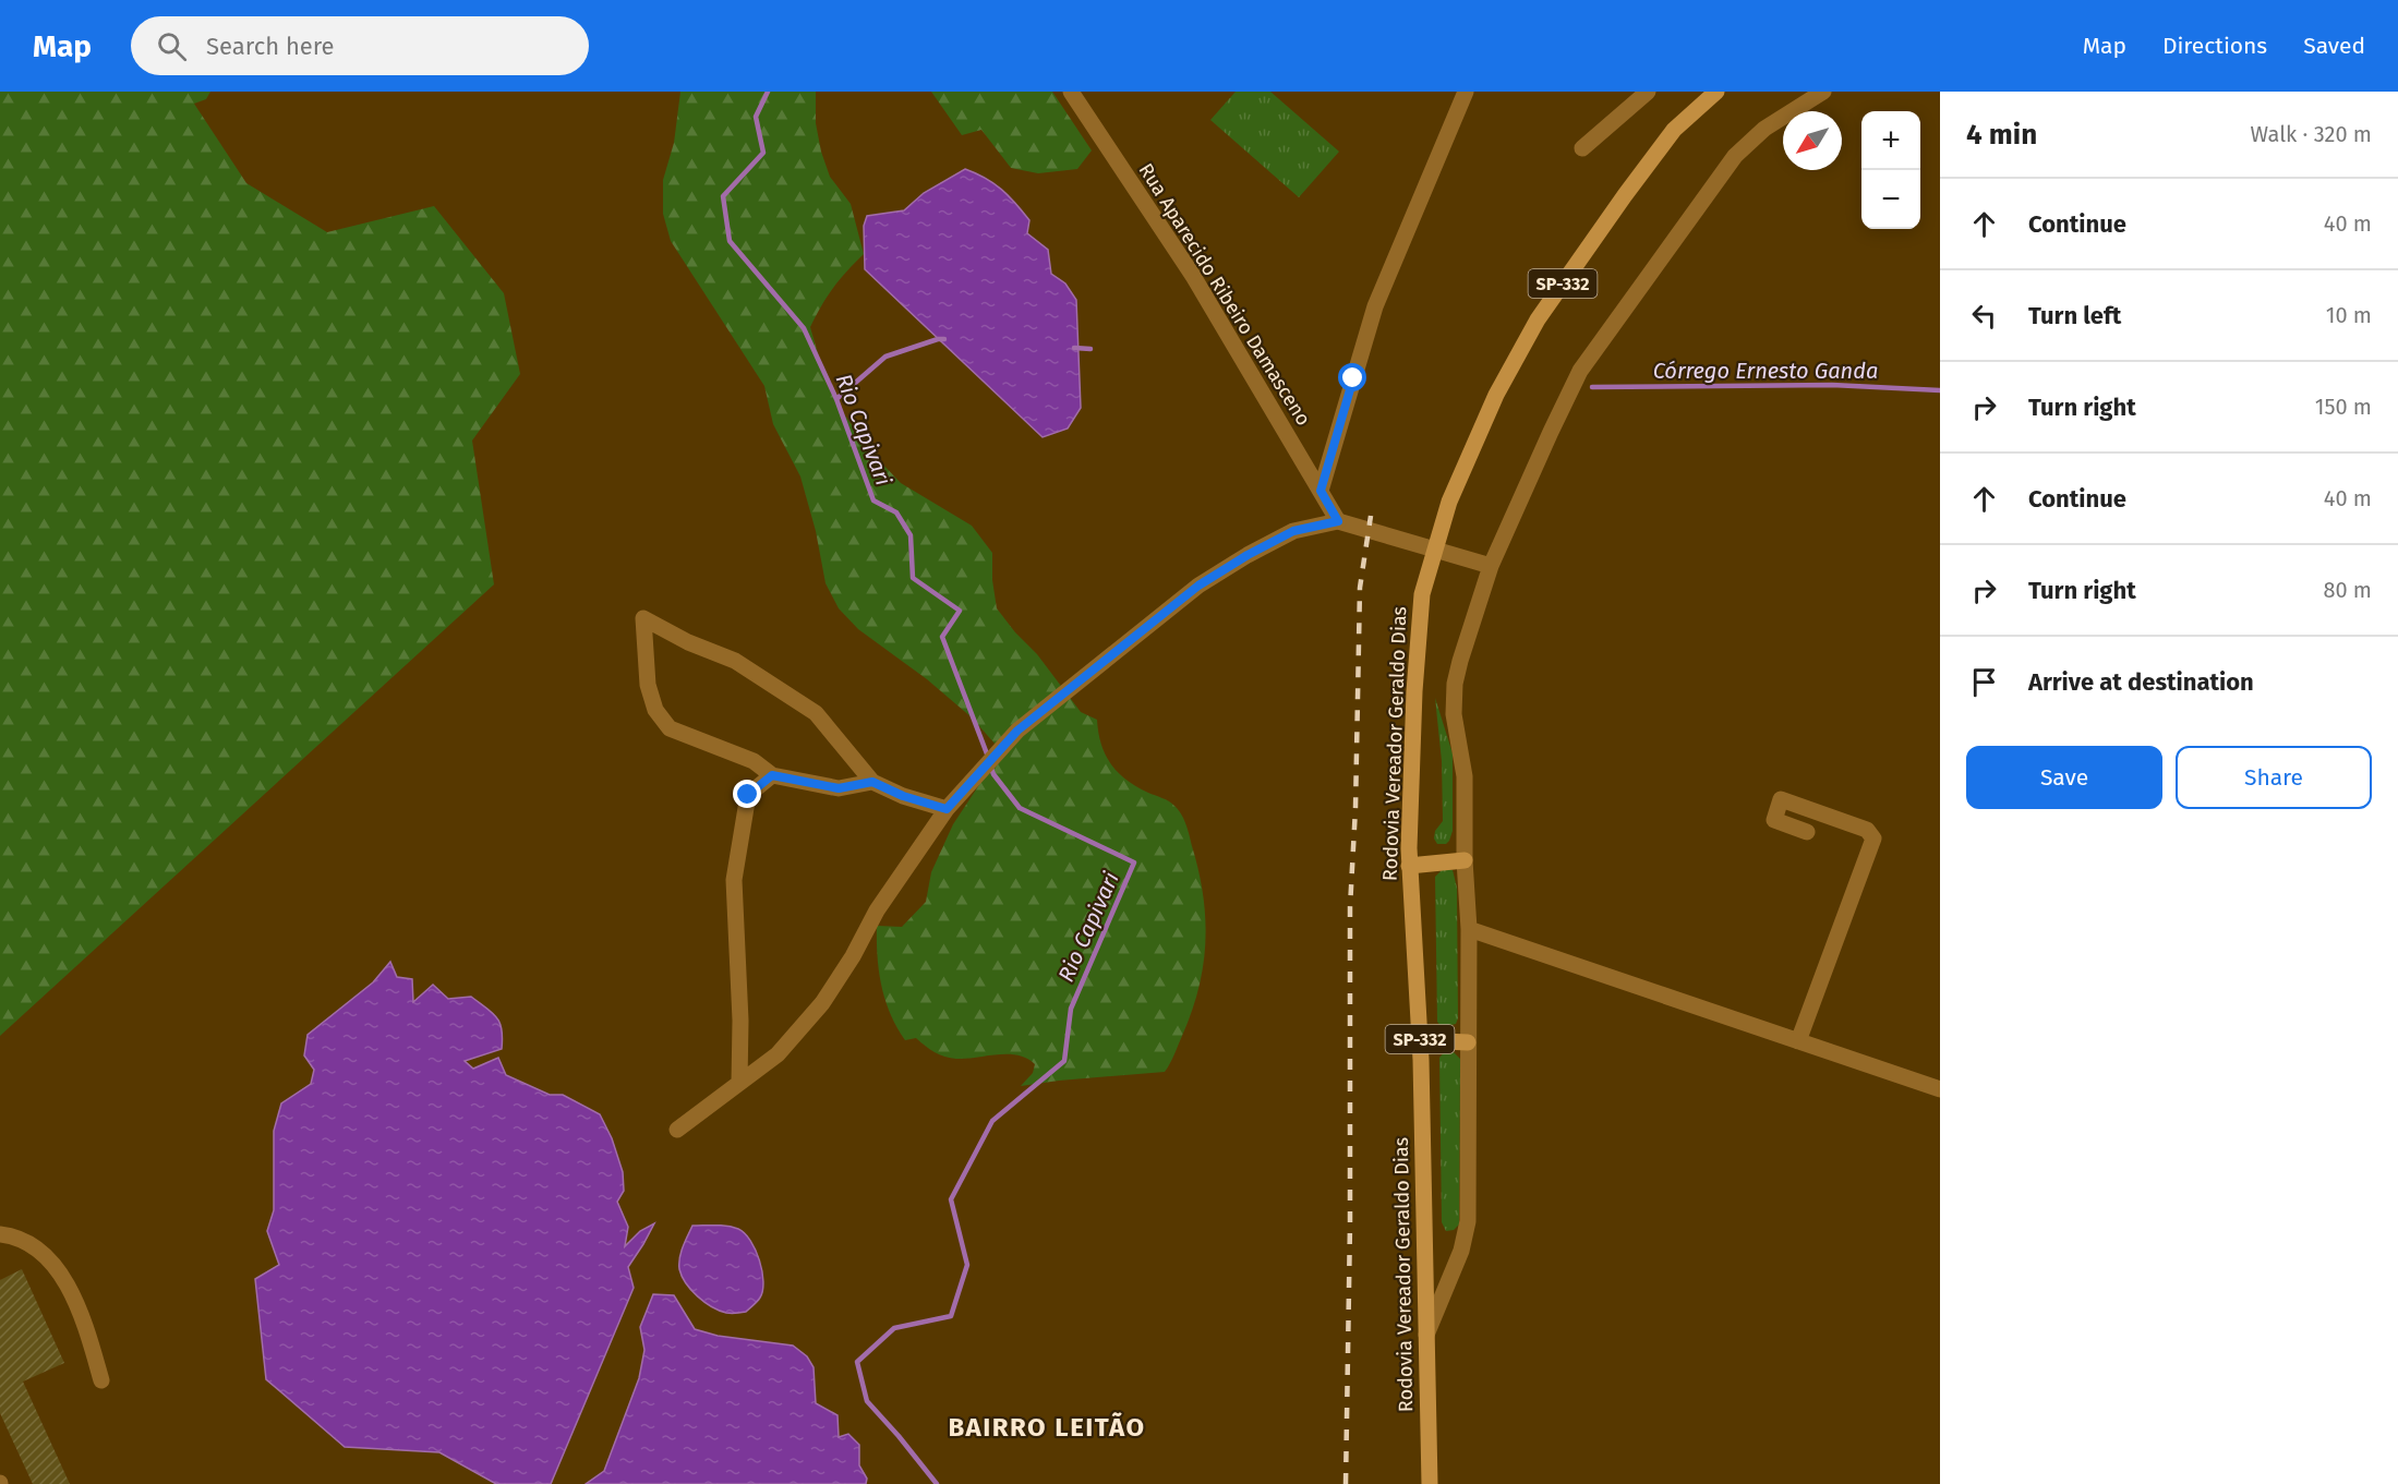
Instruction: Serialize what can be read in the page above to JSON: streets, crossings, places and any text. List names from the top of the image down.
{
  "streets": {
    "main road": ["SP-332", "Rodovia Vereador Geraldo Dias"],
    "street": ["Rua Aparecido Ribeiro Damasceno"]
  },
  "districts": ["BAIRRO LEITÃO"],
  "water": ["Córrego Ernesto Ganda", "Rio Capivari"],
  "north": "bottom left",
  "page": {
    "header": "Map",
    "search": "Search here",
    "nav": ["Map", "Directions", "Saved"],
    "heading": ["4 min", "Walk · 320 m"],
    "map_buttons": ["+", "−"],
    "list": [
      ["Continue", "40 m"],
      ["Turn left", "10 m"],
      ["Turn right", "150 m"],
      ["Continue", "40 m"],
      ["Turn right", "80 m"],
      "Arrive at destination"
    ],
    "buttons": ["Save", "Share"]
  }
}
